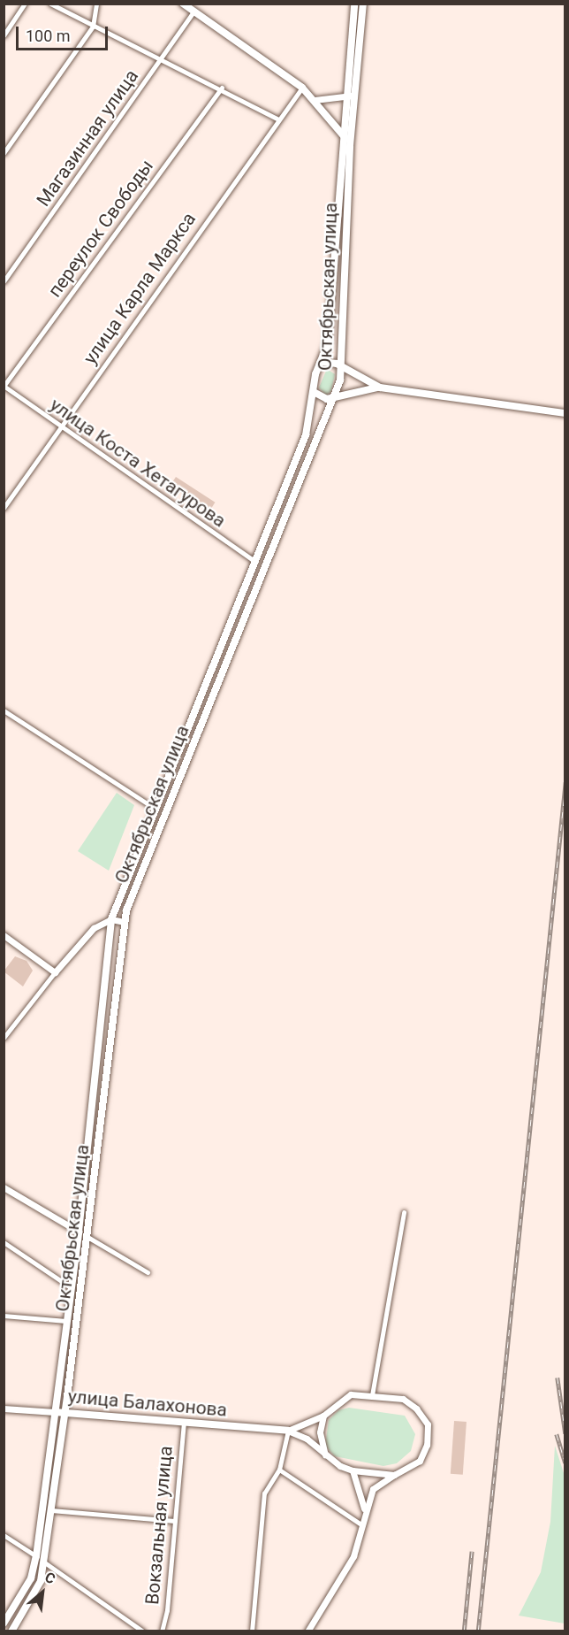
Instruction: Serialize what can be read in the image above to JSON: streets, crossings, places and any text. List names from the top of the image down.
{
  "streets": {
    "main road": ["Октябрьская улица", "улица Балахонова"],
    "street": [
      "Магазинная улица",
      "переулок Свободы",
      "улица Карла Маркса",
      "улица Коста Хетагурова",
      "Вокзальная улица"
    ]
  },
  "crossings": [
    ["переулок Свободы", "улица Коста Хетагурова"],
    ["Октябрьская улица", "улица Коста Хетагурова"],
    ["Октябрьская улица", "улица Балахонова"],
    ["улица Карла Маркса", "улица Коста Хетагурова"],
    ["улица Балахонова", "Вокзальная улица"]
  ],
  "scale_bar": "100 m",
  "north": "top right"
}
